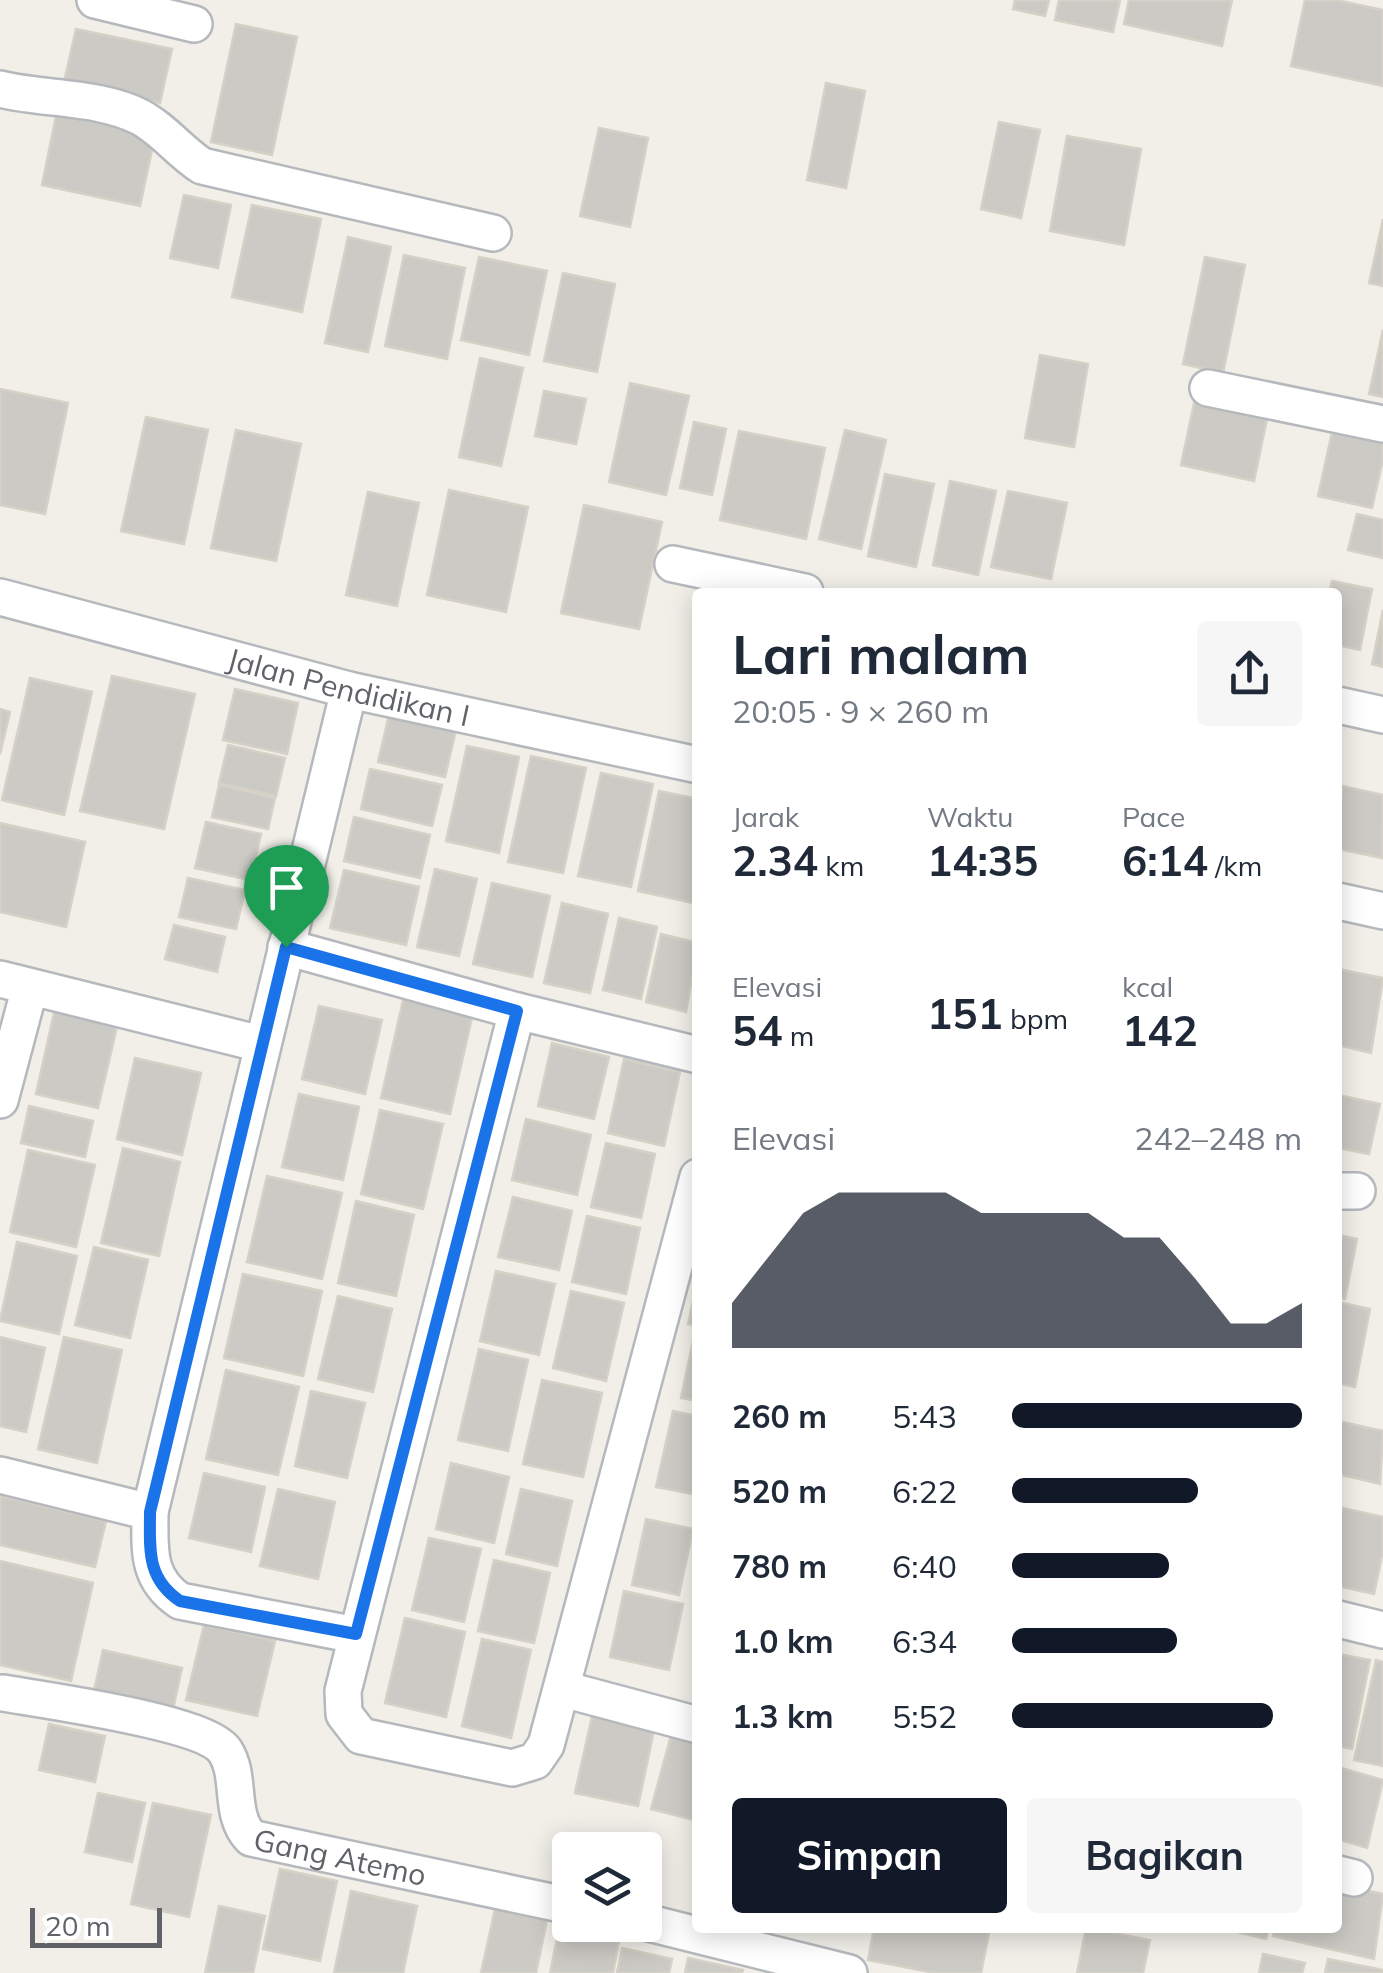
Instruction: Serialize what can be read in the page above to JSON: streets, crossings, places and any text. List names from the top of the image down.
{
  "streets": {
    "street": ["Jalan Pendidikan I", "Gang Atemo"]
  },
  "scale_bar": "20 m",
  "page": {
    "heading": ["Lari malam", "20:05 · 9 × 260 m"],
    "stats": [
      ["Jarak", "2.34 km"],
      ["Waktu", "14:35"],
      ["Pace", "6:14 /km"],
      ["Elevasi", "54 m"],
      ["151 bpm"],
      ["kcal", "142"]
    ],
    "chart": ["Elevasi", "242–248 m"],
    "list": [
      {
        "name": "260 m",
        "note": "5:43"
      },
      {
        "name": "520 m",
        "note": "6:22"
      },
      {
        "name": "780 m",
        "note": "6:40"
      },
      {
        "name": "1.0 km",
        "note": "6:34"
      },
      {
        "name": "1.3 km",
        "note": "5:52"
      }
    ],
    "buttons": ["Simpan", "Bagikan"],
    "scale": "20 m"
  }
}
